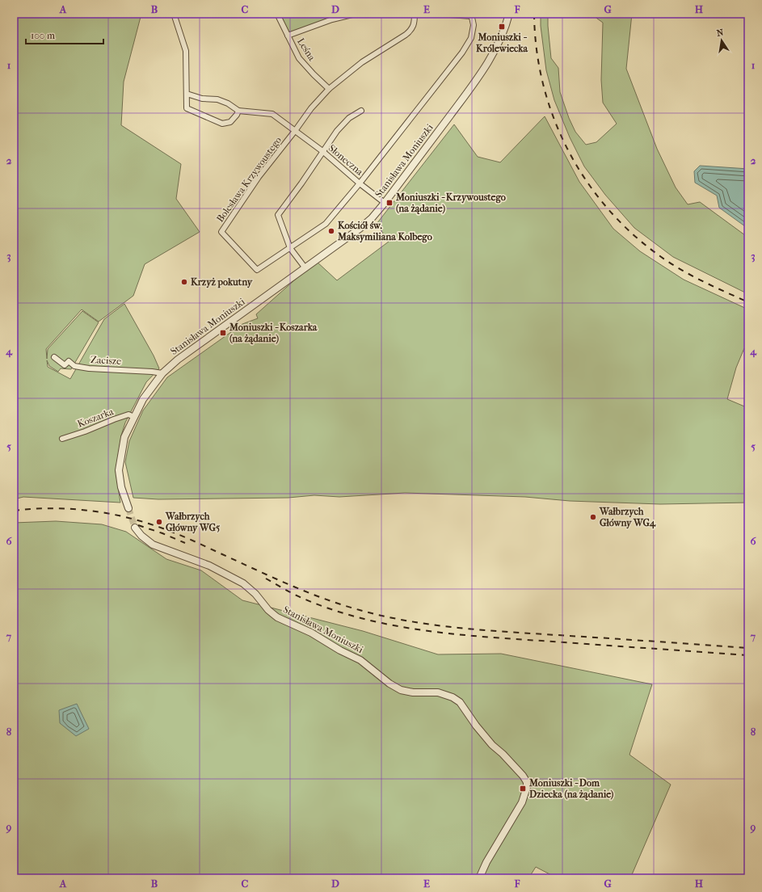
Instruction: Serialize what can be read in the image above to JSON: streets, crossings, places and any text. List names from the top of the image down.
{
  "streets": {
    "street": [
      "Leśna",
      "Słoneczna",
      "Stanisława Moniuszki",
      "Bolesława Krzywoustego",
      "Zacisze",
      "Koszarka"
    ]
  },
  "crossings": [
    ["Leśna", "Bolesława Krzywoustego"],
    ["Słoneczna", "Stanisława Moniuszki"],
    ["Słoneczna", "Bolesława Krzywoustego"],
    ["Stanisława Moniuszki", "Zacisze"],
    ["Stanisława Moniuszki", "Koszarka"]
  ],
  "places": {
    "transit": [
      "Moniuszki - Królewiecka",
      "Moniuszki - Krzywoustego (na żądanie)",
      "Moniuszki - Koszarka (na żądanie)",
      "Moniuszki - Dom Dziecka (na żądanie)"
    ],
    "other": [
      "Kościół św. Maksymiliana Kolbego",
      "Krzyż pokutny",
      "Wałbrzych Główny WG4",
      "Wałbrzych Główny WG5"
    ]
  },
  "scale_bar": "100 m",
  "north": "top",
  "grid": {
    "columns": [
      "A",
      "B",
      "C",
      "D",
      "E",
      "F",
      "G",
      "H"
    ],
    "rows": [
      "1",
      "2",
      "3",
      "4",
      "5",
      "6",
      "7",
      "8",
      "9"
    ]
  }
}
